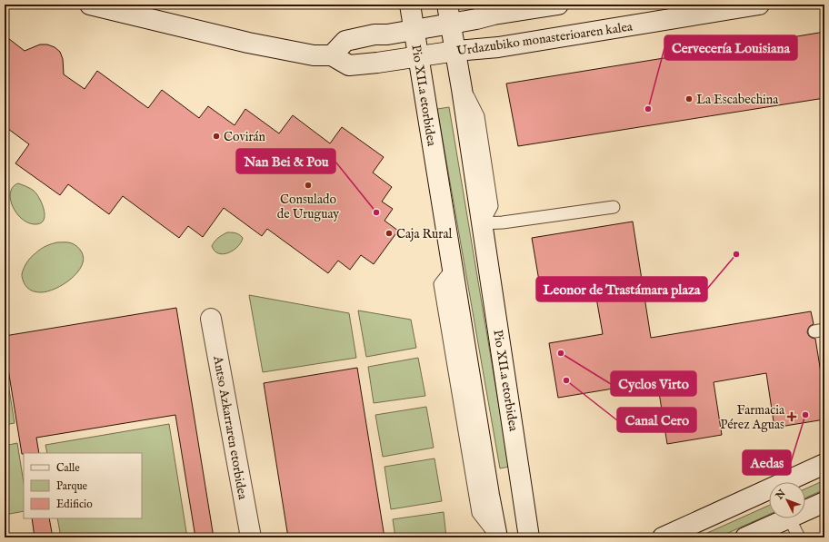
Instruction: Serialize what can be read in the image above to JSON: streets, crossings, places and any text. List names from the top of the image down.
{
  "streets": {
    "main road": ["Urdazubiko monasterioaren kalea", "Pio XII.a etorbidea", "Antso Azkarraren etorbidea"]
  },
  "crossings": [
    ["Urdazubiko monasterioaren kalea", "Pio XII.a etorbidea"]
  ],
  "places": {
    "other": [
      "La Escabechina",
      "Cervecería Louisiana",
      "Covirán",
      "Consulado de Uruguay",
      "Nan Bei & Pou",
      "Caja Rural",
      "Leonor de Trastámara plaza",
      "Cyclos Virto",
      "Canal Cero",
      "Aedas"
    ],
    "health": ["Farmacia Pérez Aguas"]
  },
  "legend": ["Calle", "Parque", "Edificio"],
  "north": "top left"
}
